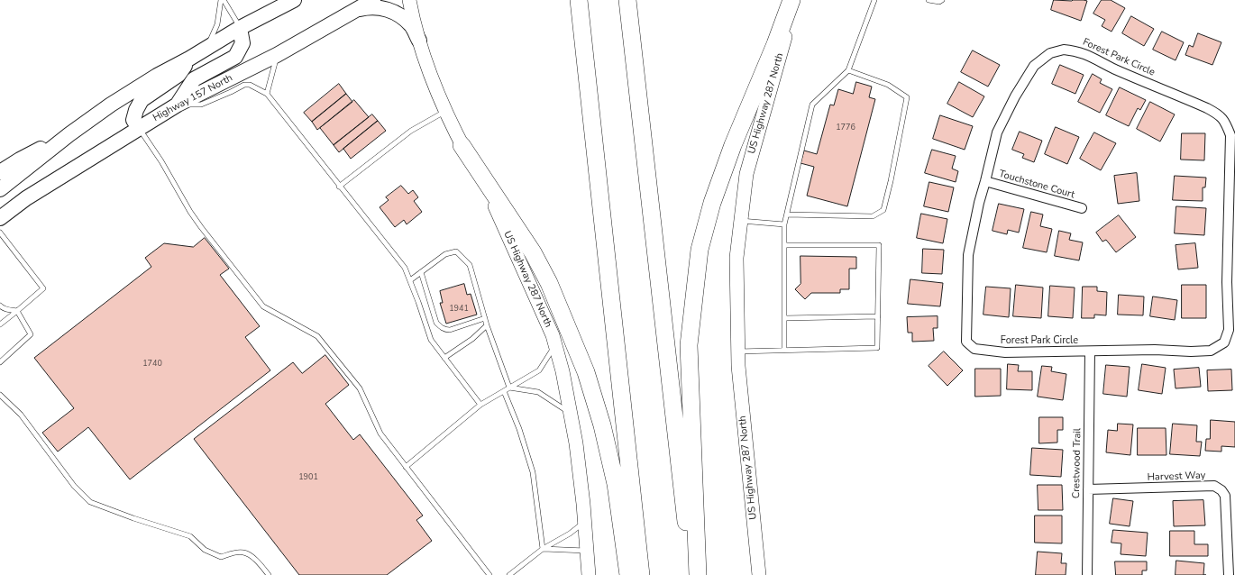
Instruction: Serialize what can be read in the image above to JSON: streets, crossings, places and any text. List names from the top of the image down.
{
  "streets": {
    "main road": ["Highway 157 North", "US Highway 287 North"],
    "street": [
      "Forest Park Circle",
      "Touchstone Court",
      "Crestwood Trail",
      "Harvest Way"
    ]
  },
  "crossings": [
    ["Forest Park Circle", "Touchstone Court"],
    ["Forest Park Circle", "Crestwood Trail"],
    ["Crestwood Trail", "Harvest Way"]
  ],
  "house_numbers": [
    "1776",
    "1941",
    "1740",
    "1901"
  ]
}
